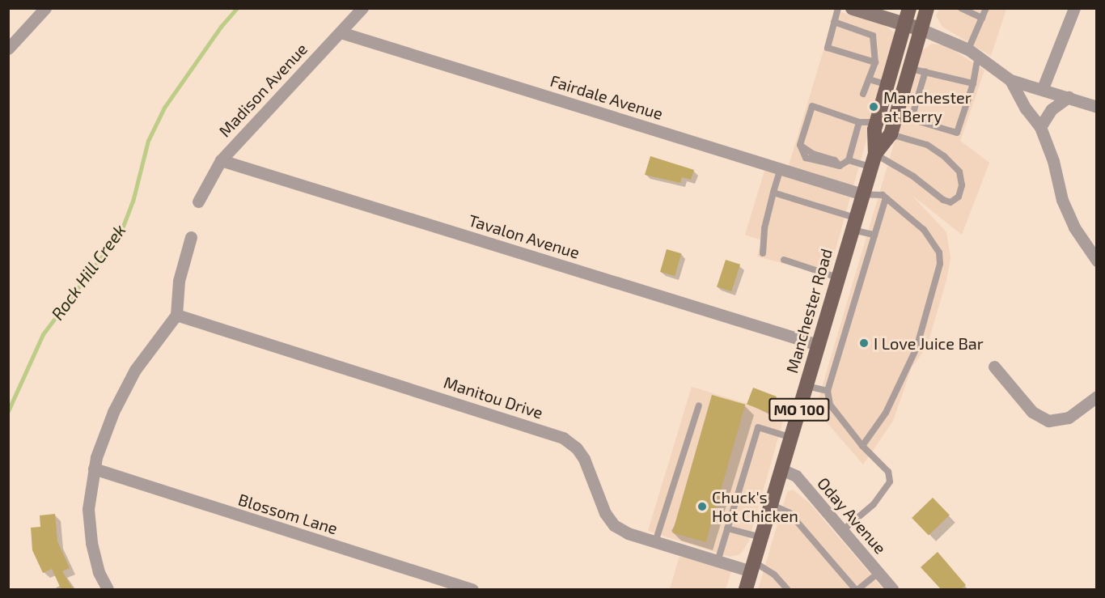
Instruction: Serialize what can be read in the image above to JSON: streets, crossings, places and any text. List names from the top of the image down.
{
  "streets": {
    "main road": ["Manchester Road", "MO 100"],
    "street": [
      "Madison Avenue",
      "Fairdale Avenue",
      "Tavalon Avenue",
      "Manitou Drive",
      "Blossom Lane",
      "Oday Avenue"
    ]
  },
  "crossings": [
    ["Madison Avenue", "Fairdale Avenue"],
    ["Madison Avenue", "Tavalon Avenue"],
    ["Fairdale Avenue", "Manchester Road"],
    ["Tavalon Avenue", "Manchester Road"],
    ["Manchester Road", "Manitou Drive"],
    ["Manchester Road", "Oday Avenue"]
  ],
  "water": ["Rock Hill Creek"],
  "places": ["Manchester at Berry", "I Love Juice Bar", "Chuck's Hot Chicken"]
}
